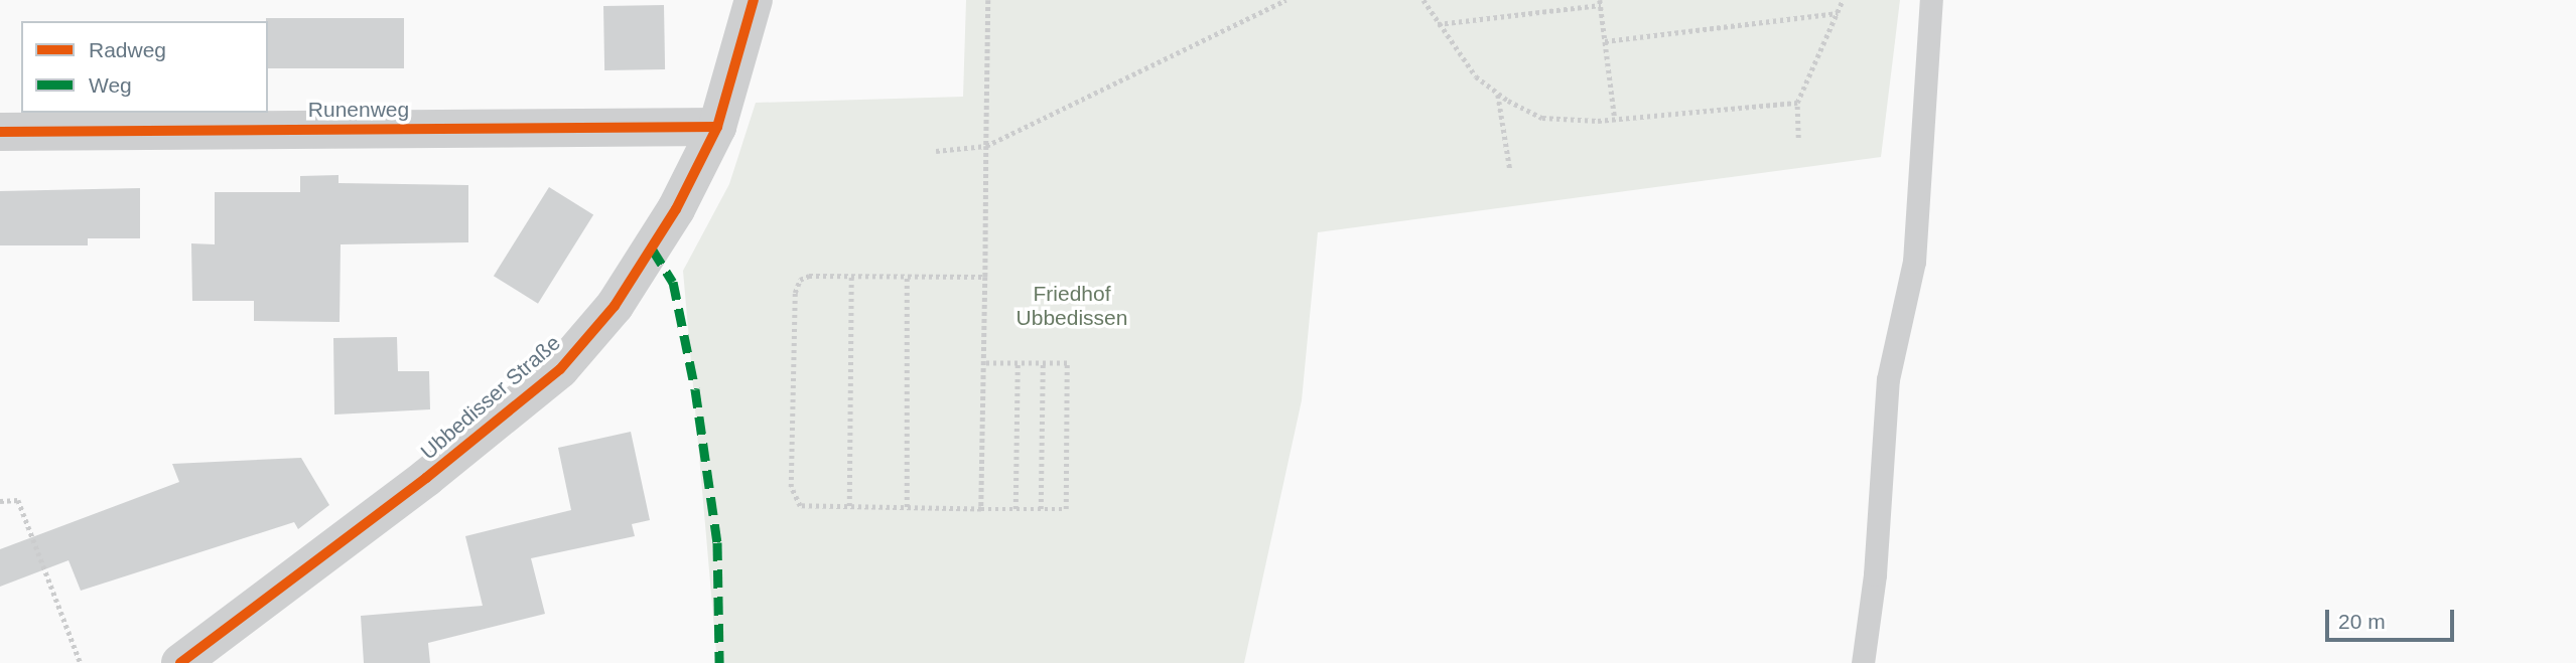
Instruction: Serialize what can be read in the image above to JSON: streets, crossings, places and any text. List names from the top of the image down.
{
  "streets": {
    "street": ["Runenweg", "Ubbedisser Straße"]
  },
  "crossings": [
    ["Runenweg", "Ubbedisser Straße"]
  ],
  "parks": ["Friedhof Ubbedissen"],
  "legend": ["Radweg", "Weg"],
  "scale_bar": "20 m"
}
